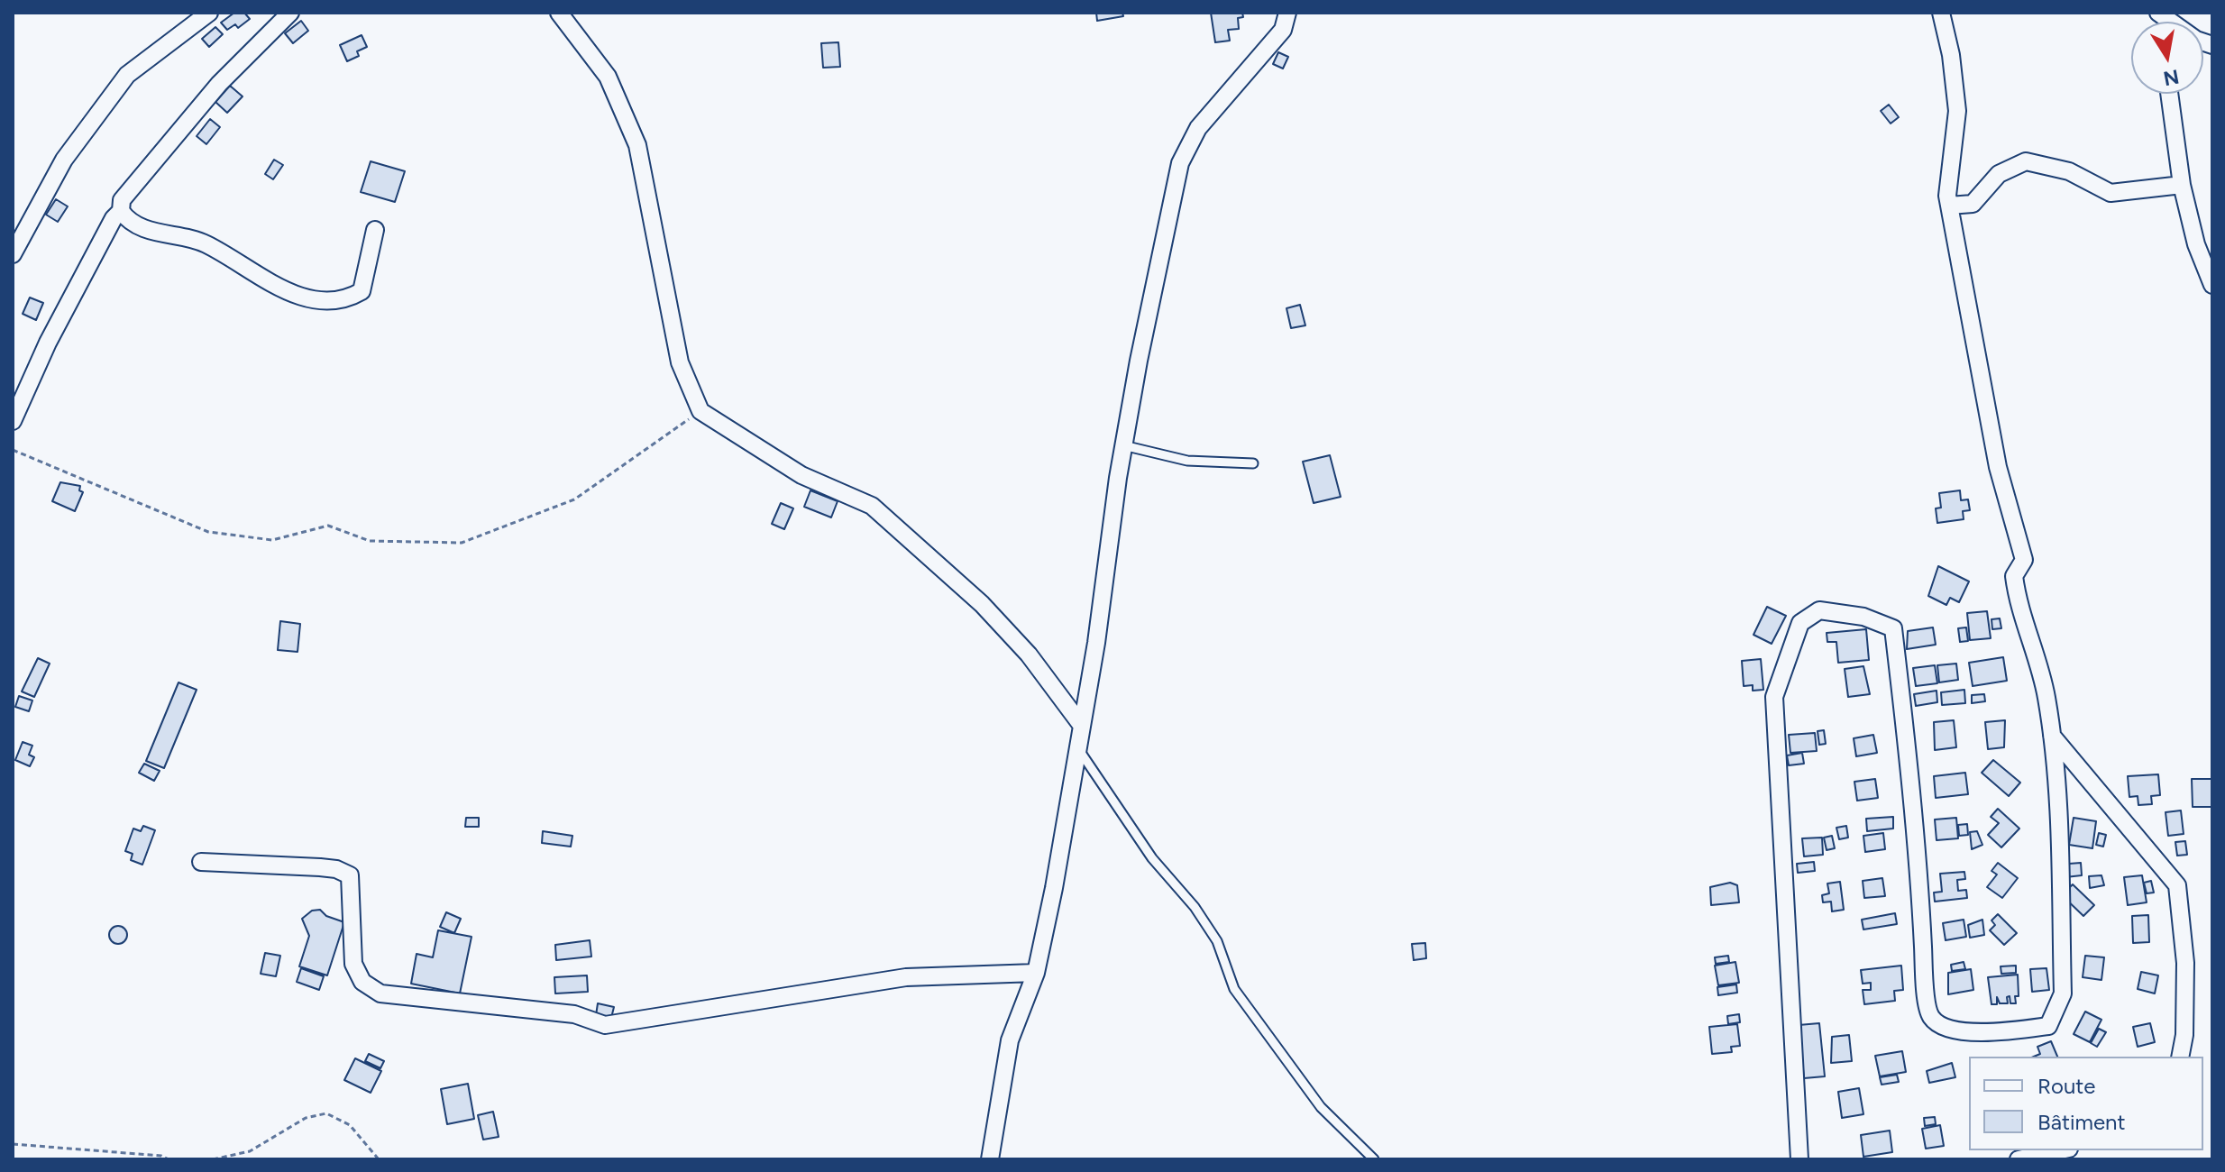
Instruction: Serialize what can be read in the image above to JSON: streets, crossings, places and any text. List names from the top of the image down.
{
  "legend": ["Route", "Bâtiment"],
  "north": "bottom"
}
